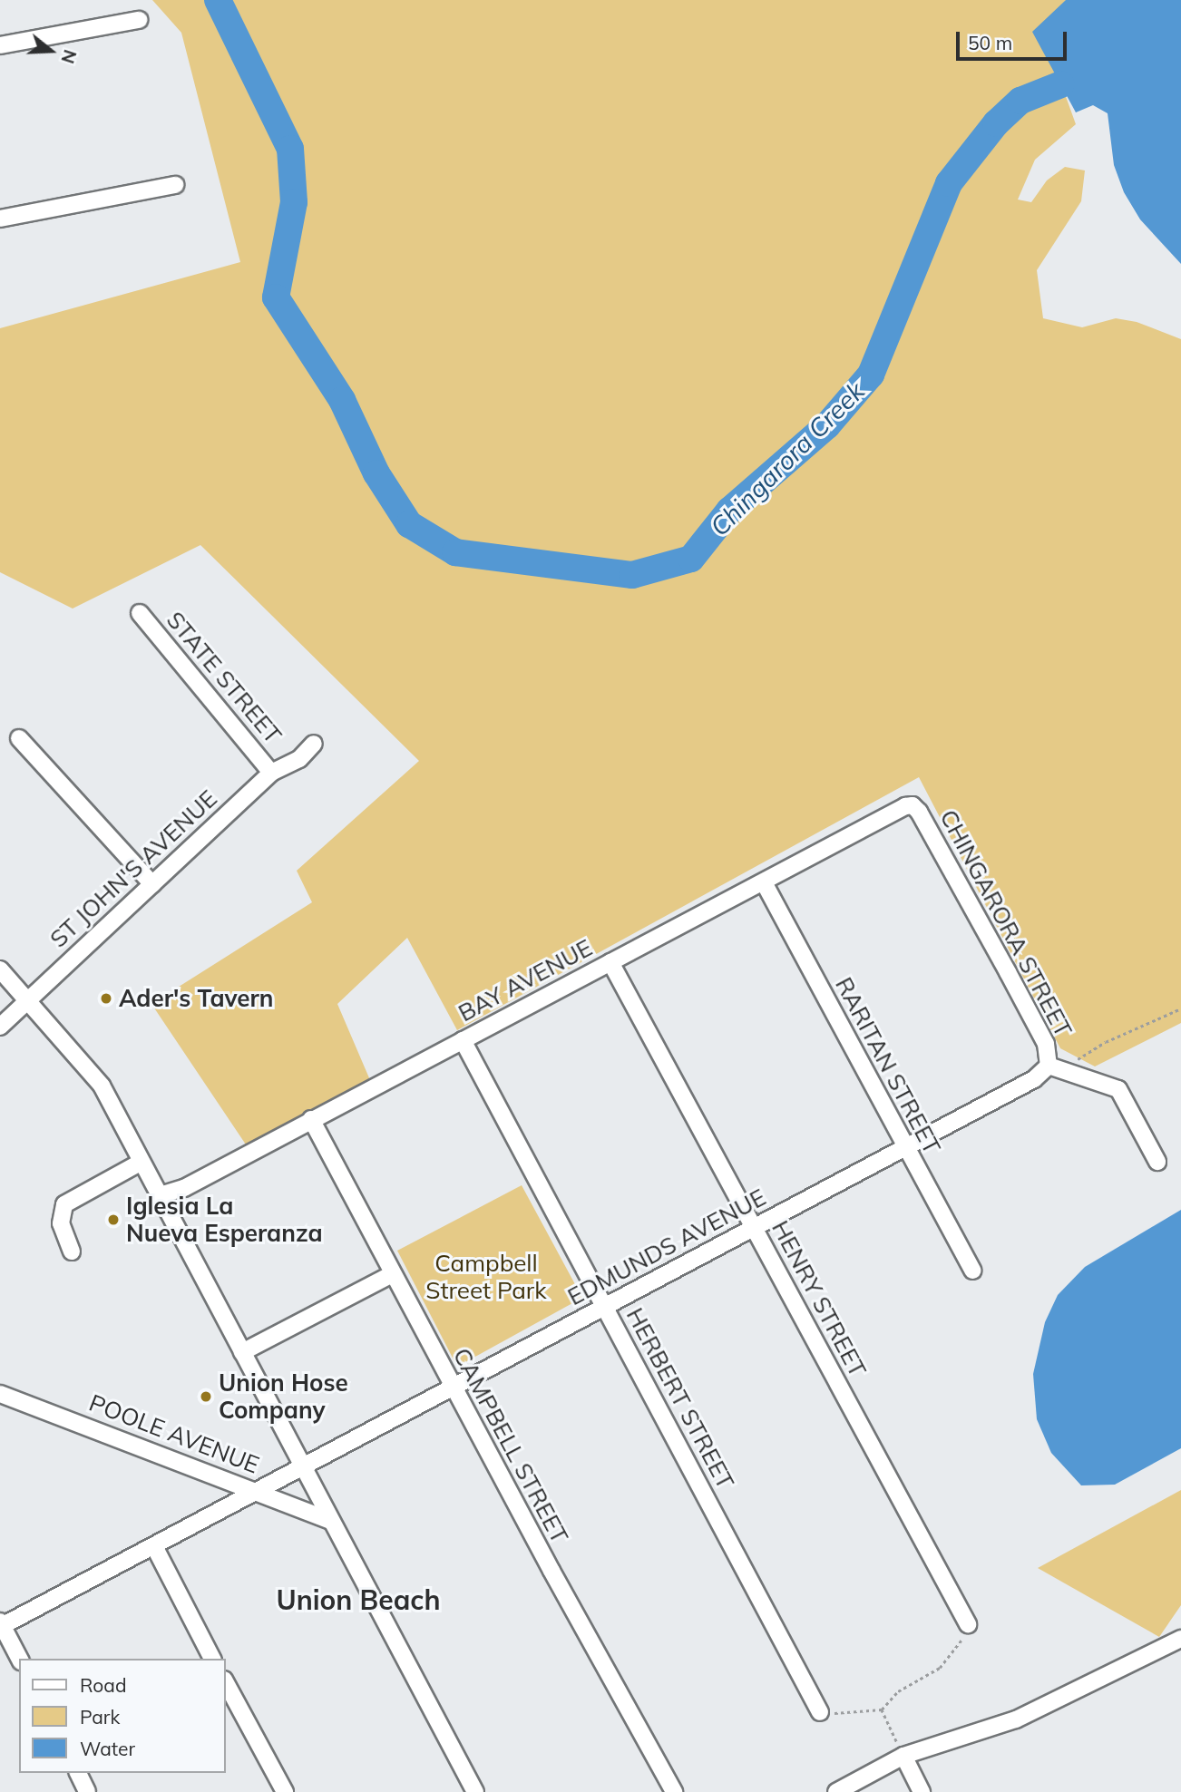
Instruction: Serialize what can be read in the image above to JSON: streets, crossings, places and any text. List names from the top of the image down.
{
  "streets": {
    "street": [
      "STATE STREET",
      "ST JOHN'S AVENUE",
      "CHINGARORA STREET",
      "BAY AVENUE",
      "RARITAN STREET",
      "EDMUNDS AVENUE",
      "HENRY STREET",
      "HERBERT STREET",
      "POOLE AVENUE",
      "CAMPBELL STREET"
    ]
  },
  "crossings": [
    ["STATE STREET", "ST JOHN'S AVENUE"],
    ["CHINGARORA STREET", "BAY AVENUE"],
    ["CHINGARORA STREET", "EDMUNDS AVENUE"],
    ["BAY AVENUE", "RARITAN STREET"],
    ["BAY AVENUE", "HENRY STREET"],
    ["BAY AVENUE", "HERBERT STREET"],
    ["BAY AVENUE", "CAMPBELL STREET"],
    ["RARITAN STREET", "EDMUNDS AVENUE"],
    ["EDMUNDS AVENUE", "HENRY STREET"],
    ["EDMUNDS AVENUE", "HERBERT STREET"],
    ["EDMUNDS AVENUE", "POOLE AVENUE"],
    ["EDMUNDS AVENUE", "CAMPBELL STREET"]
  ],
  "districts": ["Union Beach"],
  "water": ["Chingarora Creek"],
  "parks": ["Campbell Street Park"],
  "places": ["Ader's Tavern", "Iglesia La Nueva Esperanza", "Union Hose Company"],
  "legend": ["Road", "Park", "Water"],
  "scale_bar": "50 m",
  "north": "right"
}
